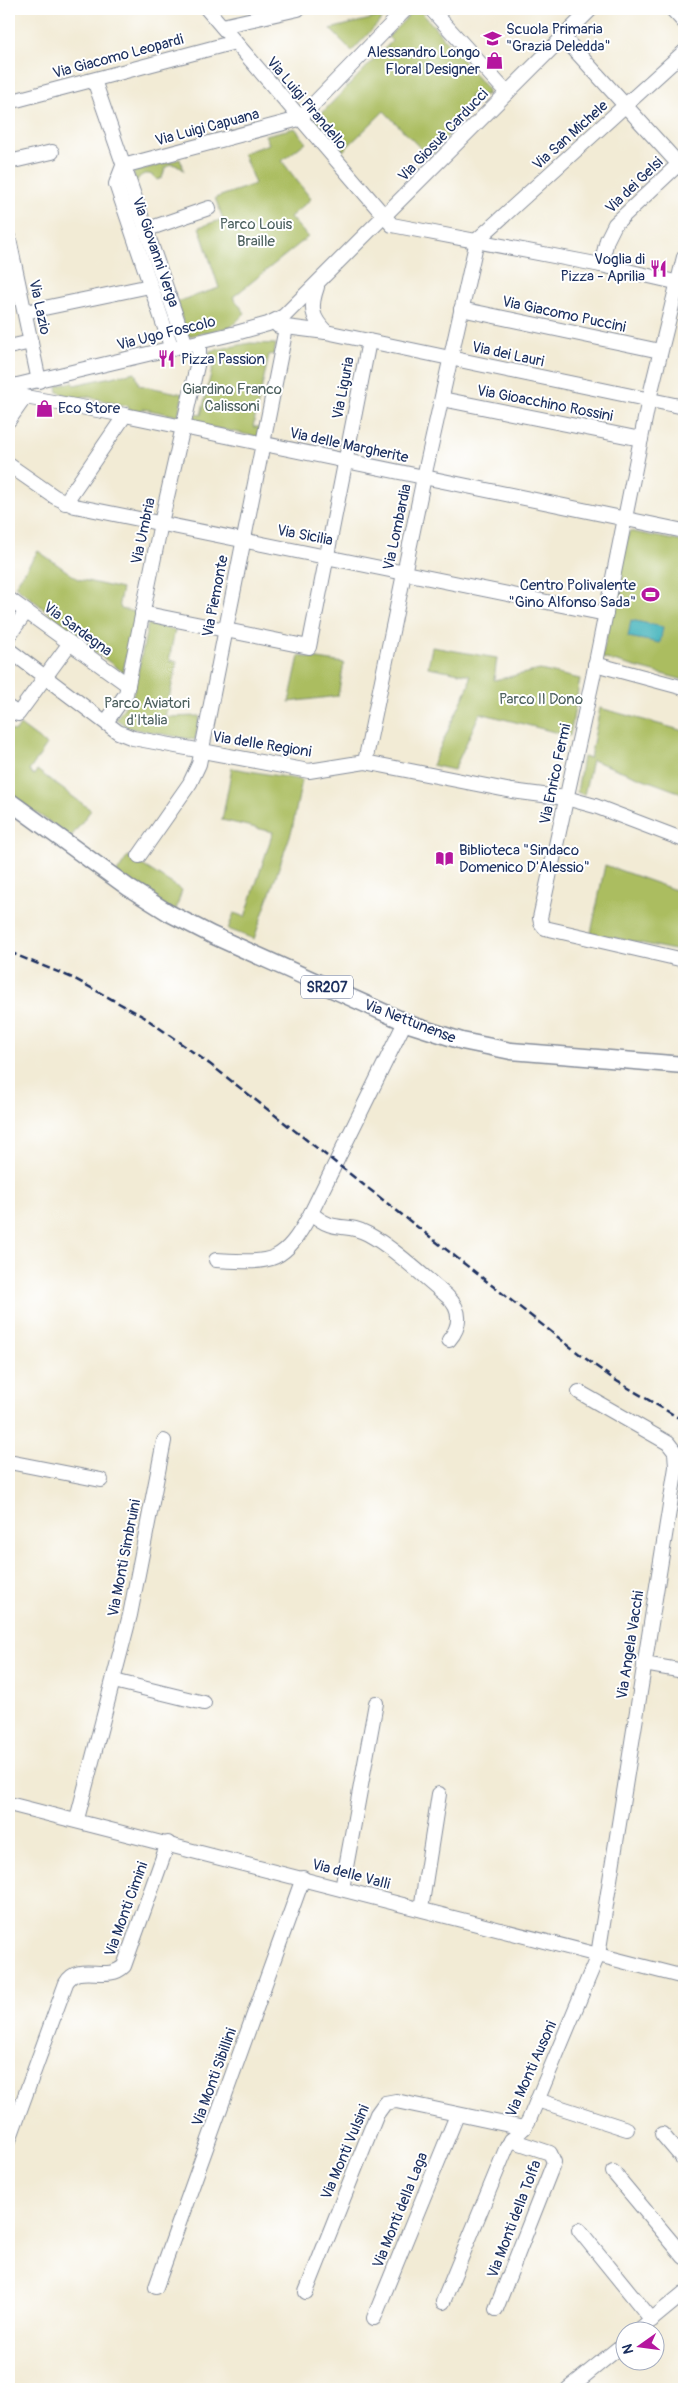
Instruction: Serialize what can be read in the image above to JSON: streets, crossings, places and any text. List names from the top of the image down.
{
  "streets": {
    "main road": ["SR207", "Via Nettunense"],
    "street": [
      "Via Giacomo Leopardi",
      "Via Luigi Pirandello",
      "Via Luigi Capuana",
      "Via Giosuè Carducci",
      "Via San Michele",
      "Via dei Gelsi",
      "Via Giovanni Verga",
      "Via Lazio",
      "Via Giacomo Puccini",
      "Via Ugo Foscolo",
      "Via dei Lauri",
      "Via Liguria",
      "Via Gioacchino Rossini",
      "Via delle Margherite",
      "Via Lombardia",
      "Via Umbria",
      "Via Sicilia",
      "Via Piemonte",
      "Via Sardegna",
      "Via delle Regioni",
      "Via Enrico Fermi",
      "Via Monti Simbruini",
      "Via Angela Vacchi",
      "Via delle Valli",
      "Via Monti Cimini",
      "Via Monti Ausoni",
      "Via Monti Sibillini",
      "Via Monti Vulsini",
      "Via Monti della Laga",
      "Via Monti della Tolfa"
    ]
  },
  "crossings": [
    ["Via Giacomo Leopardi", "Via Luigi Pirandello"],
    ["Via Giacomo Leopardi", "Via Giovanni Verga"],
    ["Via Luigi Pirandello", "Via Luigi Capuana"],
    ["Via Luigi Pirandello", "Via Giosuè Carducci"],
    ["Via Luigi Capuana", "Via Giovanni Verga"],
    ["Via Giosuè Carducci", "Via Ugo Foscolo"],
    ["Via San Michele", "Via Lombardia"],
    ["Via Giovanni Verga", "Via Ugo Foscolo"],
    ["Via Giovanni Verga", "Via Umbria"],
    ["Via Lazio", "Via Ugo Foscolo"],
    ["Via Giacomo Puccini", "Via Lombardia"],
    ["Via Giacomo Puccini", "Via Enrico Fermi"],
    ["Via Ugo Foscolo", "Via dei Lauri"],
    ["Via Ugo Foscolo", "Via delle Margherite"],
    ["Via Ugo Foscolo", "Via Umbria"],
    ["Via dei Lauri", "Via Liguria"],
    ["Via dei Lauri", "Via Lombardia"],
    ["Via dei Lauri", "Via Piemonte"],
    ["Via dei Lauri", "Via Enrico Fermi"],
    ["Via Liguria", "Via delle Margherite"],
    ["Via Liguria", "Via Sicilia"],
    ["Via Liguria", "Via Piemonte"],
    ["Via Gioacchino Rossini", "Via Lombardia"],
    ["Via Gioacchino Rossini", "Via Enrico Fermi"],
    ["Via delle Margherite", "Via Lombardia"],
    ["Via delle Margherite", "Via Umbria"],
    ["Via delle Margherite", "Via Piemonte"],
    ["Via delle Margherite", "Via Enrico Fermi"],
    ["Via Lombardia", "Via Sicilia"],
    ["Via Lombardia", "Via delle Regioni"],
    ["Via Umbria", "Via Sicilia"],
    ["Via Umbria", "Via Sardegna"],
    ["Via Umbria", "Via delle Regioni"],
    ["Via Sicilia", "Via Piemonte"],
    ["Via Sicilia", "Via Enrico Fermi"],
    ["Via Piemonte", "Via delle Regioni"],
    ["Via delle Regioni", "Via Enrico Fermi"],
    ["Via Monti Simbruini", "Via delle Valli"],
    ["Via Angela Vacchi", "Via delle Valli"],
    ["Via Angela Vacchi", "Via Monti Ausoni"],
    ["Via delle Valli", "Via Monti Cimini"],
    ["Via delle Valli", "Via Monti Ausoni"],
    ["Via delle Valli", "Via Monti Sibillini"],
    ["Via Monti Ausoni", "Via Monti Vulsini"],
    ["Via Monti Ausoni", "Via Monti della Tolfa"],
    ["Via Monti Vulsini", "Via Monti della Laga"]
  ],
  "parks": [
    "Parco Louis Braille",
    "Giardino Franco Calissoni",
    "Parco Il Dono",
    "Parco Aviatori d'Italia"
  ],
  "places": {
    "school or university": ["Scuola Primaria \"Grazia Deledda\""],
    "shop": ["Alessandro Longo Floral Designer", "Eco Store"],
    "restaurant": ["Voglia di Pizza - Aprilia", "Pizza Passion"],
    "sports": ["Centro Polivalente \"Gino Alfonso Sada\""],
    "library": ["Biblioteca \"Sindaco Domenico D'Alessio\""]
  },
  "north": "left"
}
